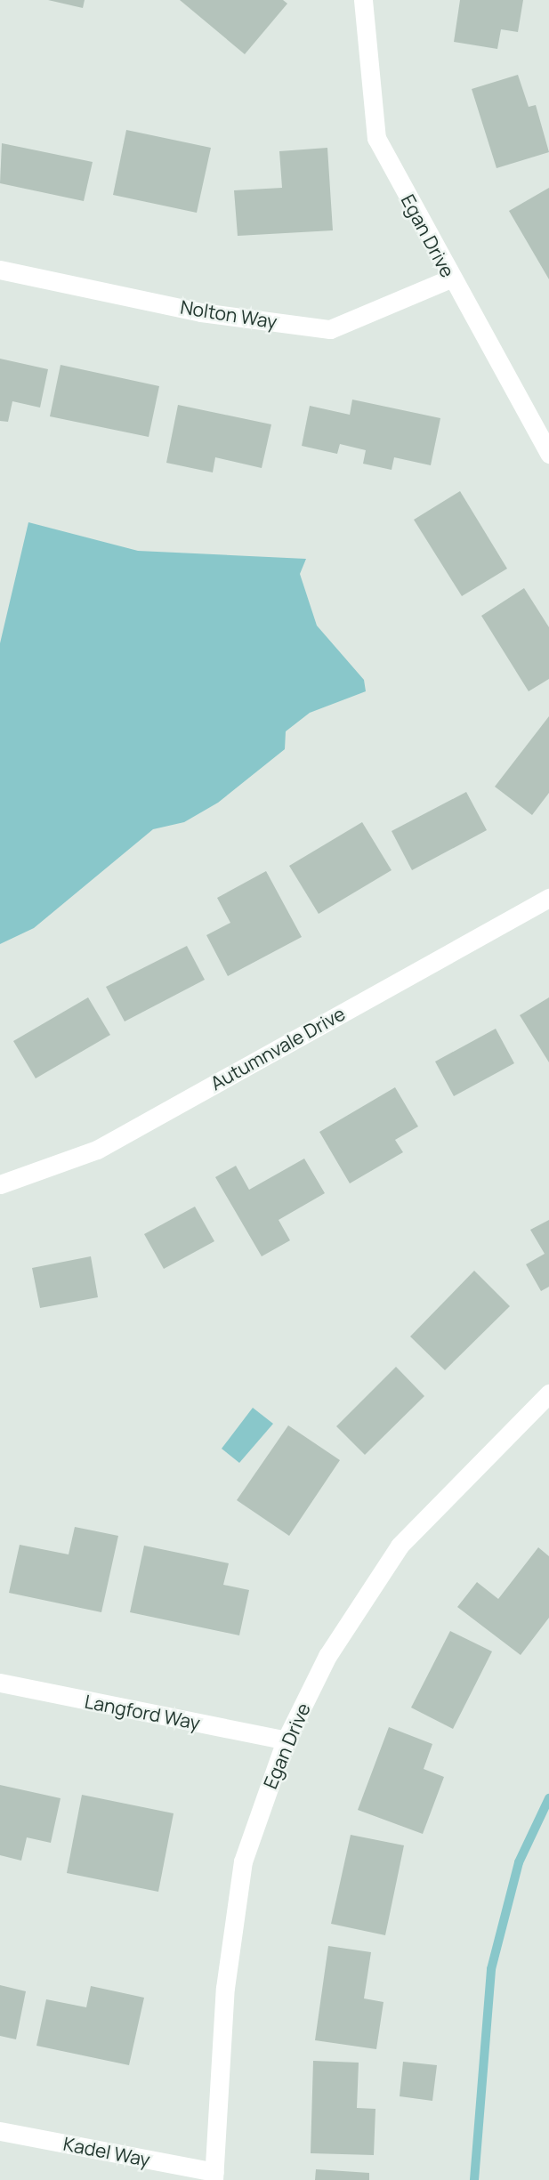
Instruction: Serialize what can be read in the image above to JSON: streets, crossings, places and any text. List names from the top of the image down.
{
  "streets": {
    "street": [
      "Egan Drive",
      "Nolton Way",
      "Autumnvale Drive",
      "Langford Way",
      "Kadel Way"
    ]
  },
  "crossings": [
    ["Egan Drive", "Nolton Way"],
    ["Egan Drive", "Langford Way"],
    ["Egan Drive", "Kadel Way"]
  ]
}
